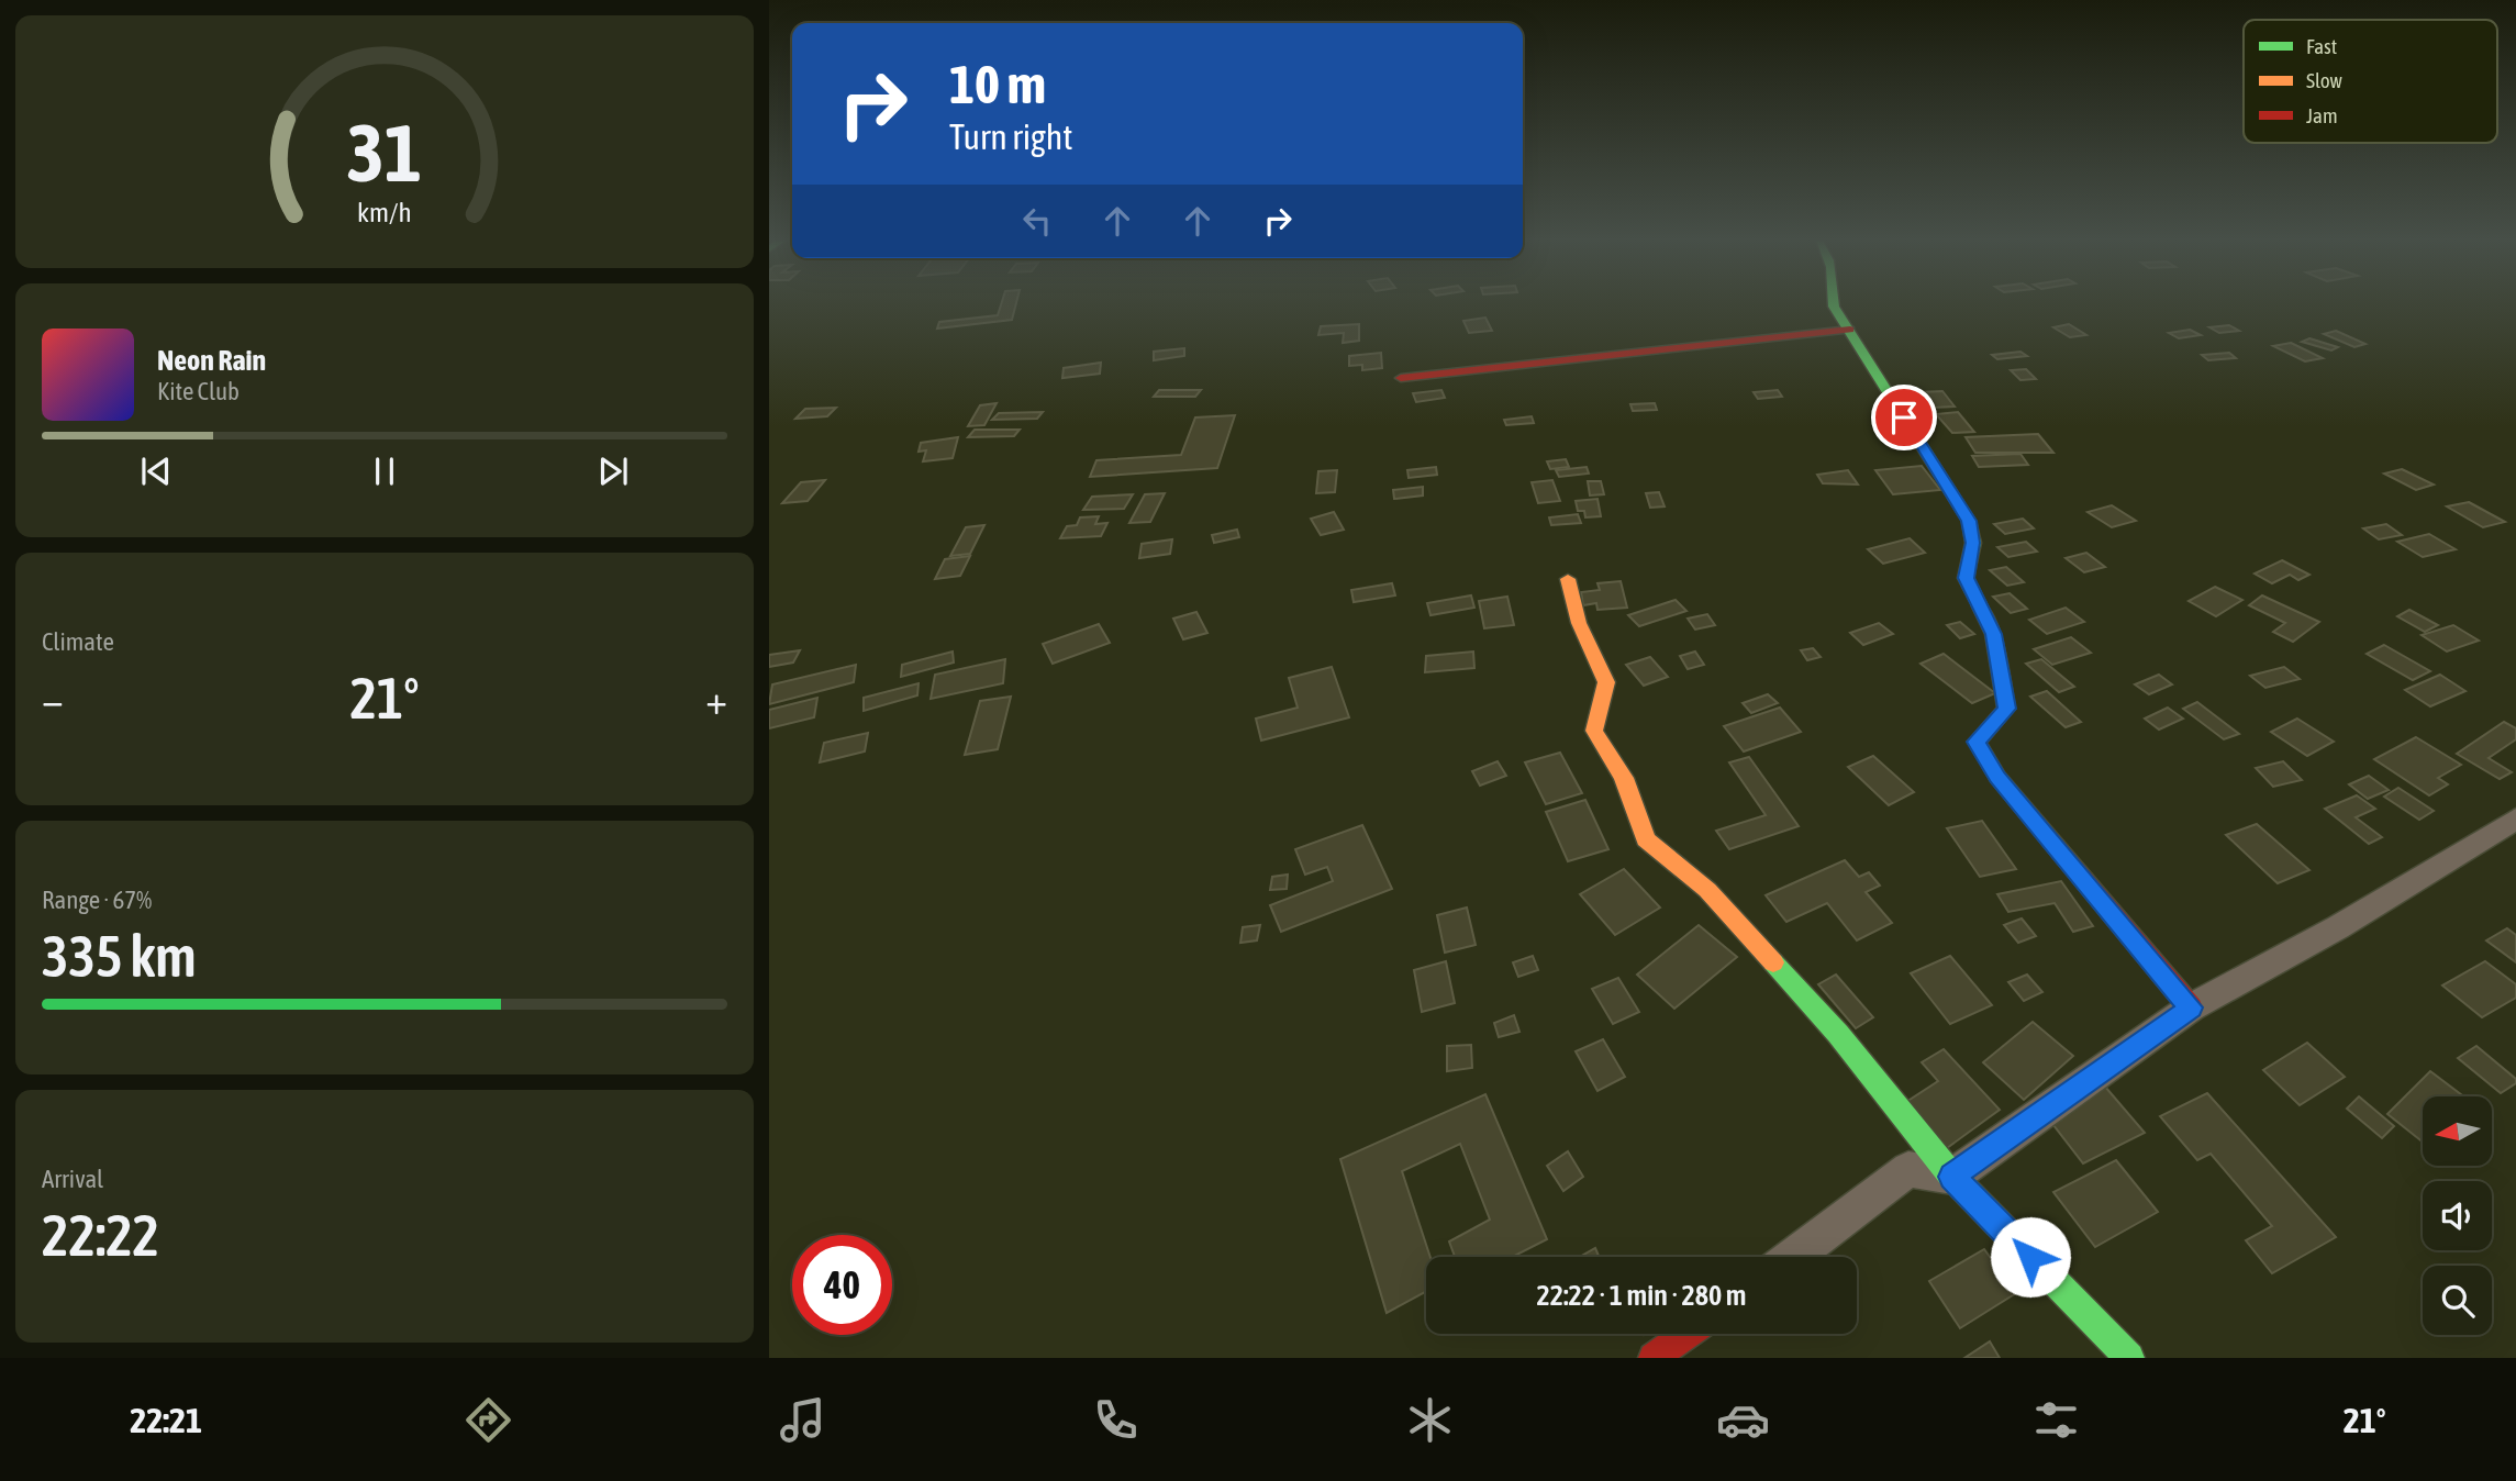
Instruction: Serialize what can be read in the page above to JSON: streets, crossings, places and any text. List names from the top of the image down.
{
  "legend": ["Fast", "Slow", "Jam"],
  "north": "left",
  "page": {
    "turn": ["10 m", "Turn right"],
    "song": ["Neon Rain", "Kite Club"],
    "tile": [
      "Climate",
      ["Range · 67%", "335 km"],
      ["Arrival", "22:22"]
    ],
    "heat": ["−", "21°", "+"],
    "limit": "40",
    "trip": "22:22 · 1 min · 280 m",
    "tabs": ["22:21", "21°"],
    "gauge": ["31", "km/h"]
  }
}
